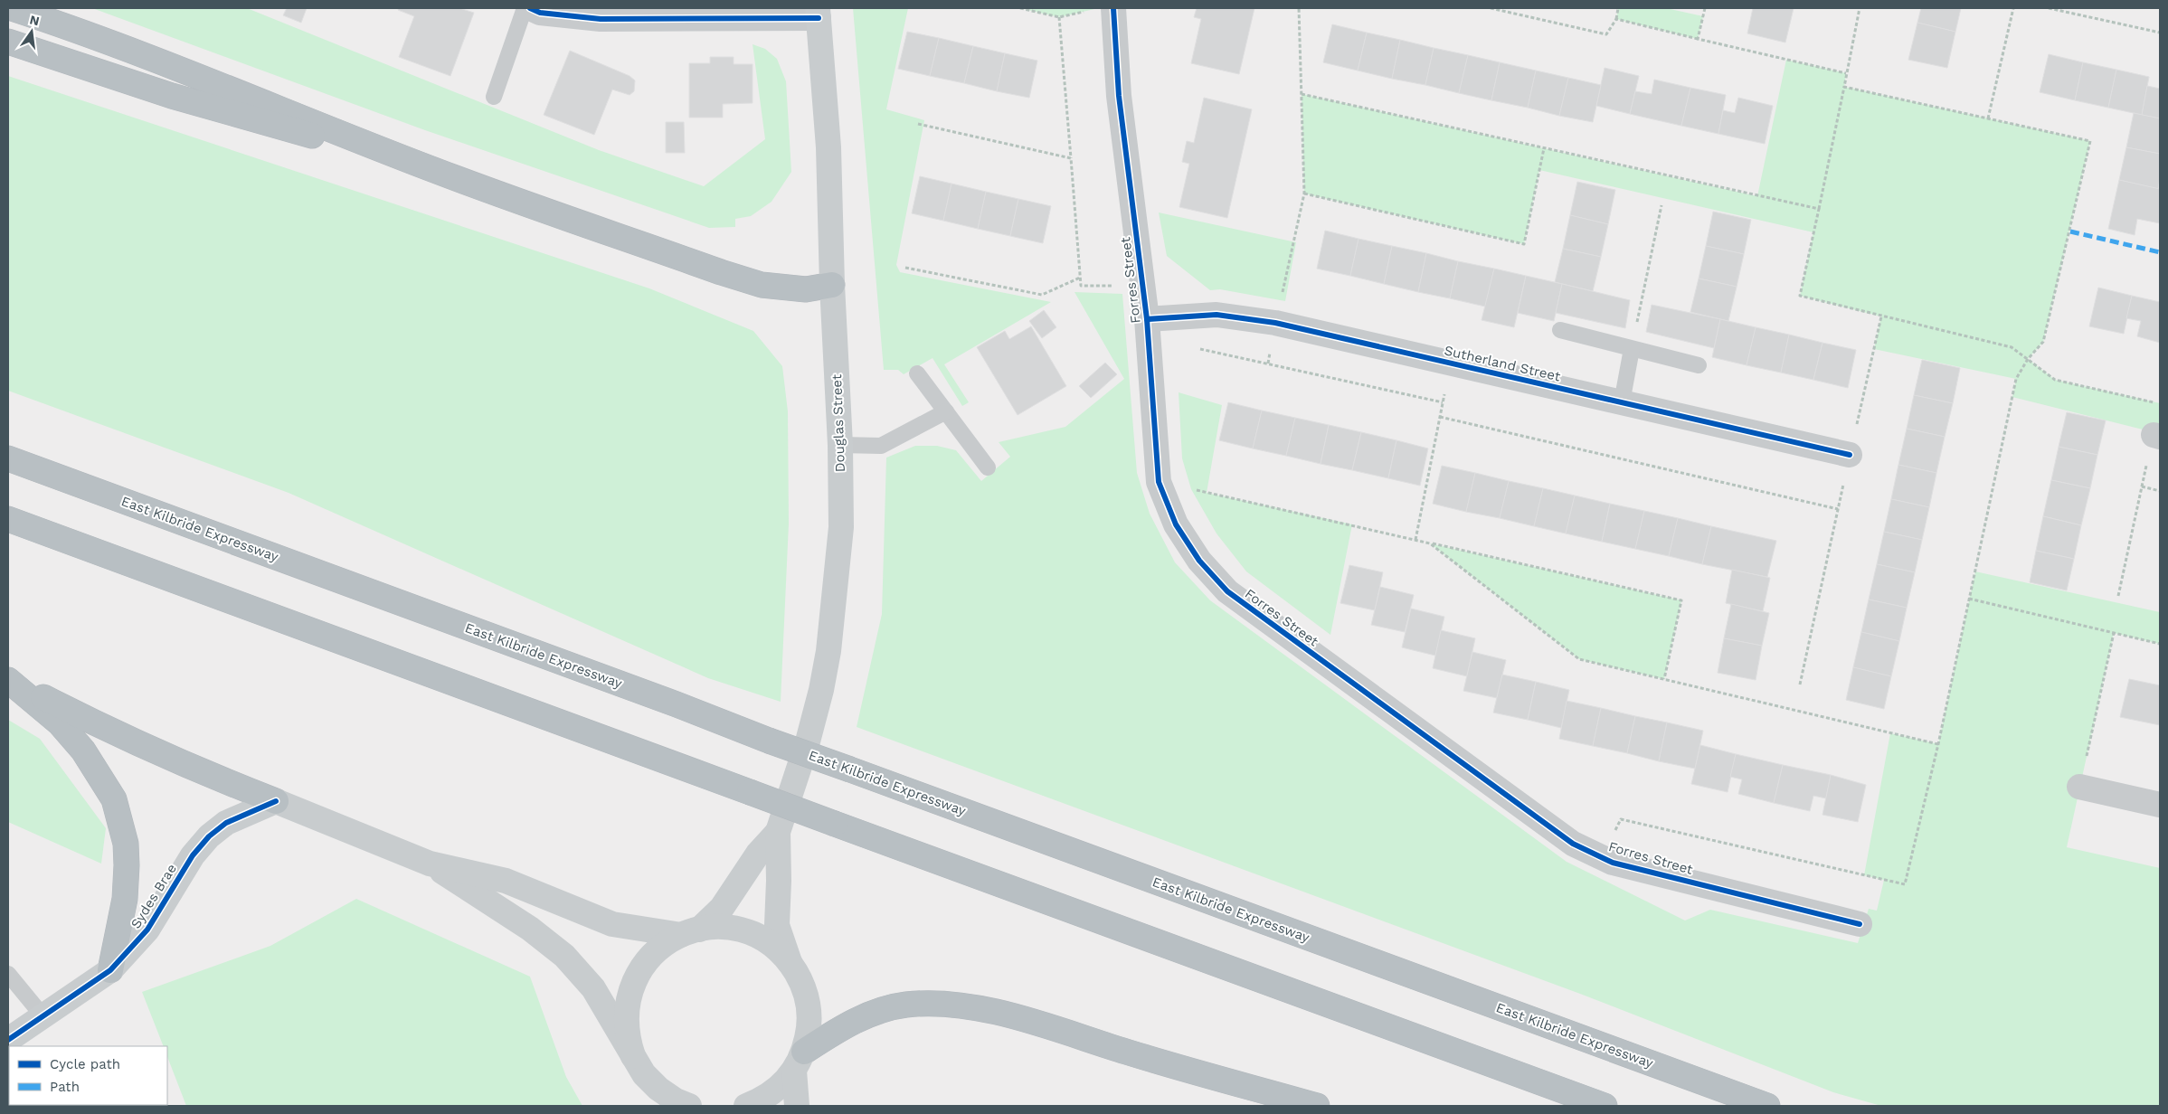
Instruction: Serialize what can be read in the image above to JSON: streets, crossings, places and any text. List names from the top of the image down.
{
  "streets": {
    "highway": ["East Kilbride Expressway"],
    "main road": ["Douglas Street", "Sydes Brae"],
    "street": ["Forres Street", "Sutherland Street"]
  },
  "crossings": [
    ["Forres Street", "Sutherland Street"]
  ],
  "legend": ["Cycle path", "Path"],
  "north": "top"
}
